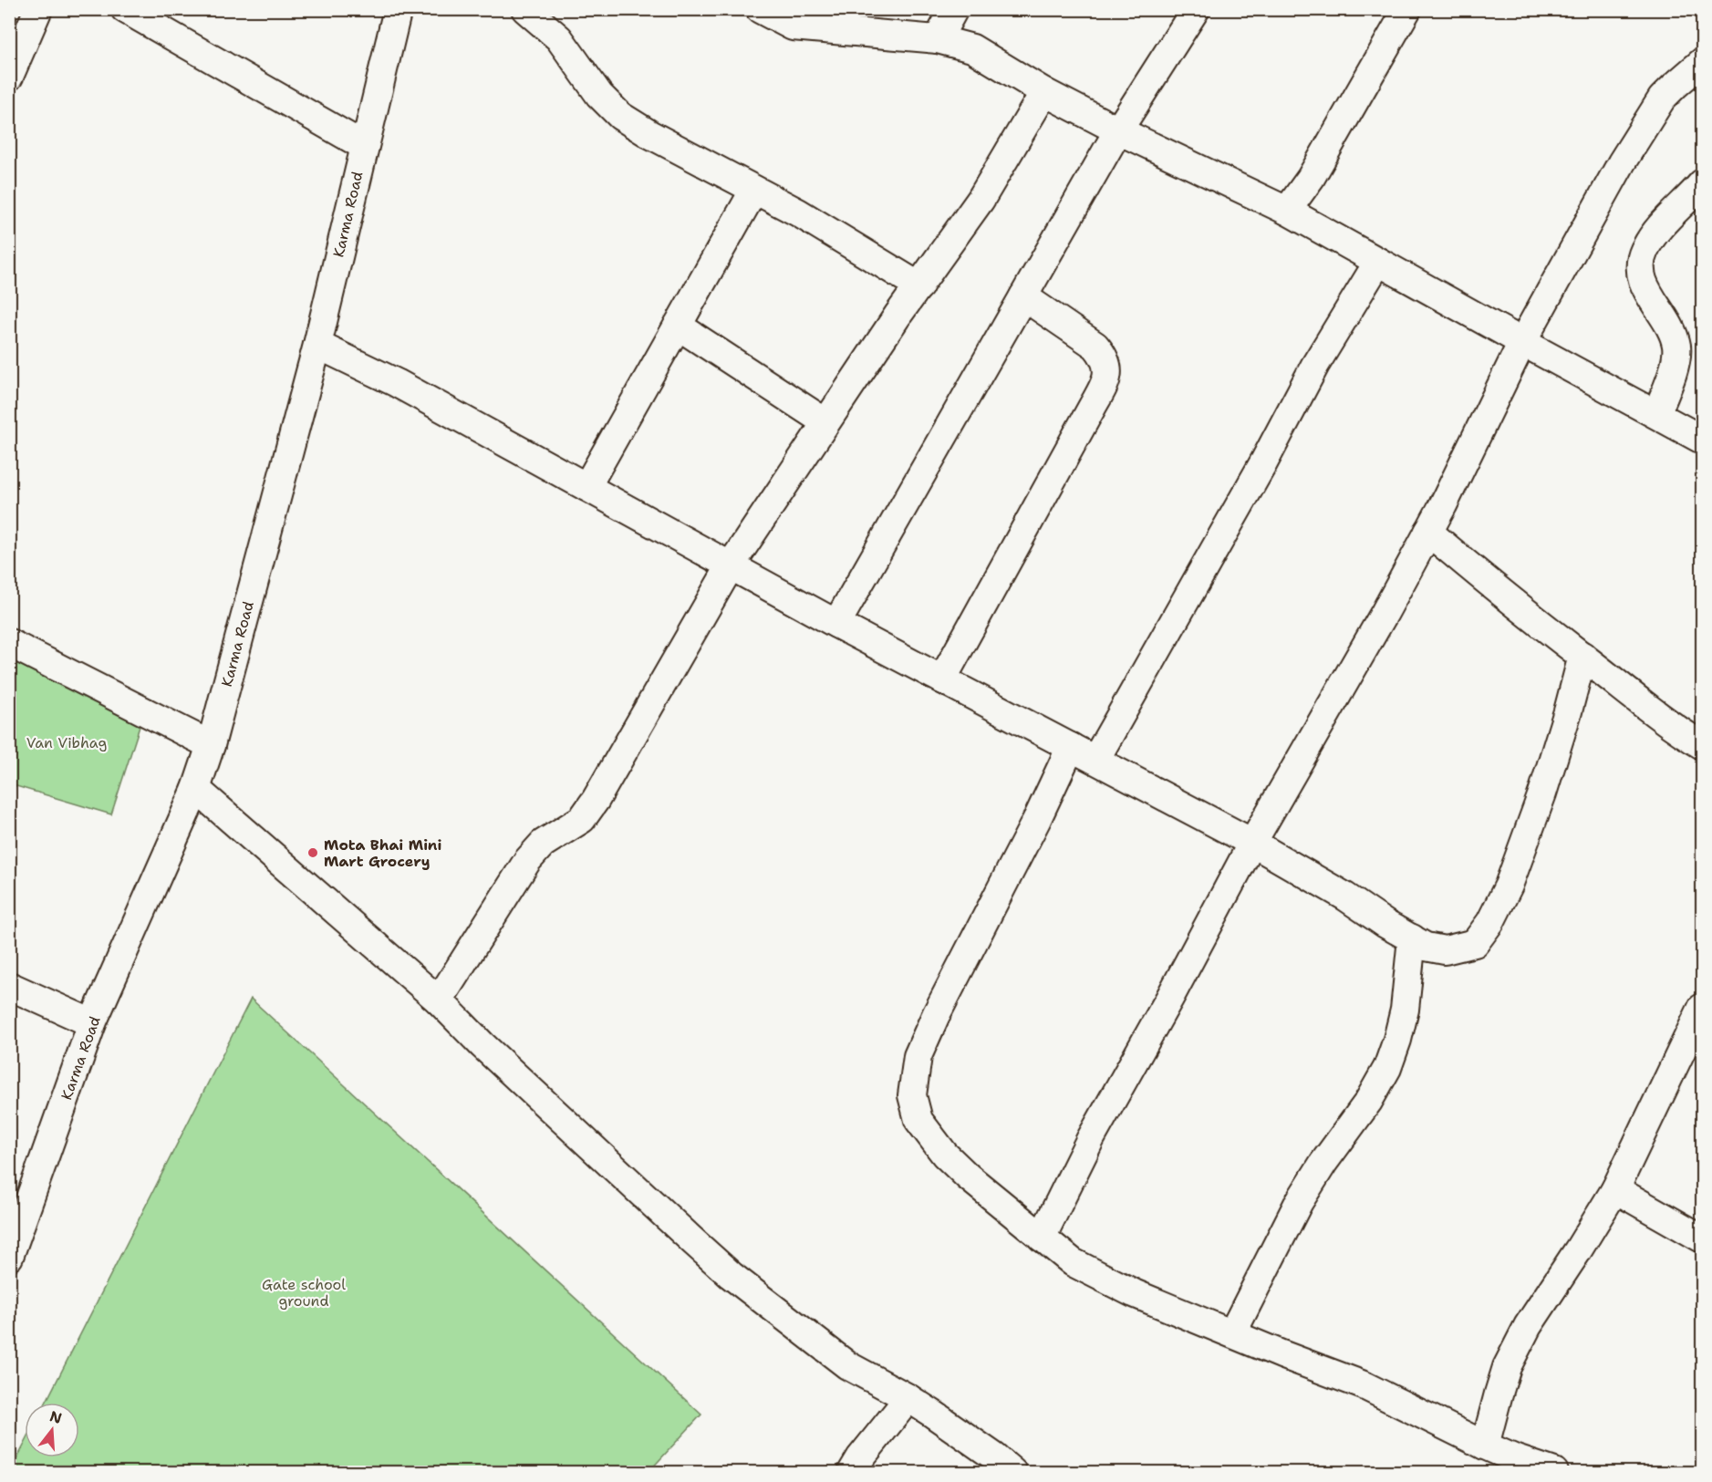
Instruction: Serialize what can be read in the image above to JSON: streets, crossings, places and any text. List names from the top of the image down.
{
  "streets": {
    "street": ["Karma Road"]
  },
  "parks": ["Van Vibhag", "Gate school ground"],
  "places": ["Mota Bhai Mini Mart Grocery"],
  "north": "top"
}
